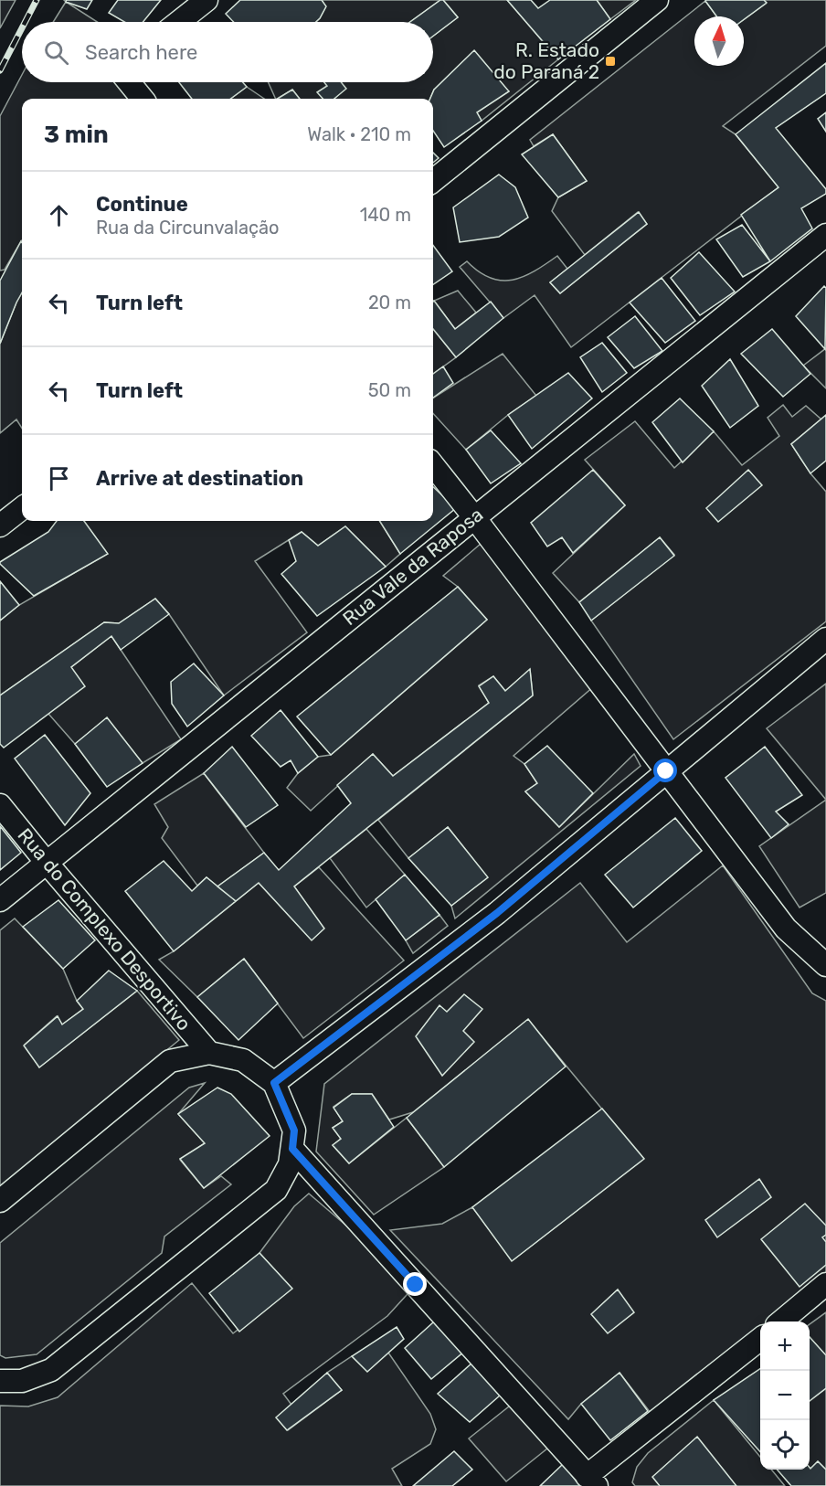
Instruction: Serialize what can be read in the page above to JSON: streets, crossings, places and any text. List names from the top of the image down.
{
  "streets": {
    "street": ["Rua Vale da Raposa", "Rua do Complexo Desportivo"]
  },
  "crossings": [
    ["Rua Vale da Raposa", "Rua do Complexo Desportivo"]
  ],
  "places": {
    "transit": ["R. Estado do Paraná 2"]
  },
  "north": "top",
  "page": {
    "search": "Search here",
    "heading": ["3 min", "Walk · 210 m"],
    "list": [
      ["Continue", "Rua da Circunvalação", "140 m"],
      ["Turn left", "20 m"],
      ["Turn left", "50 m"],
      "Arrive at destination"
    ],
    "map_buttons": ["+", "−"]
  }
}
